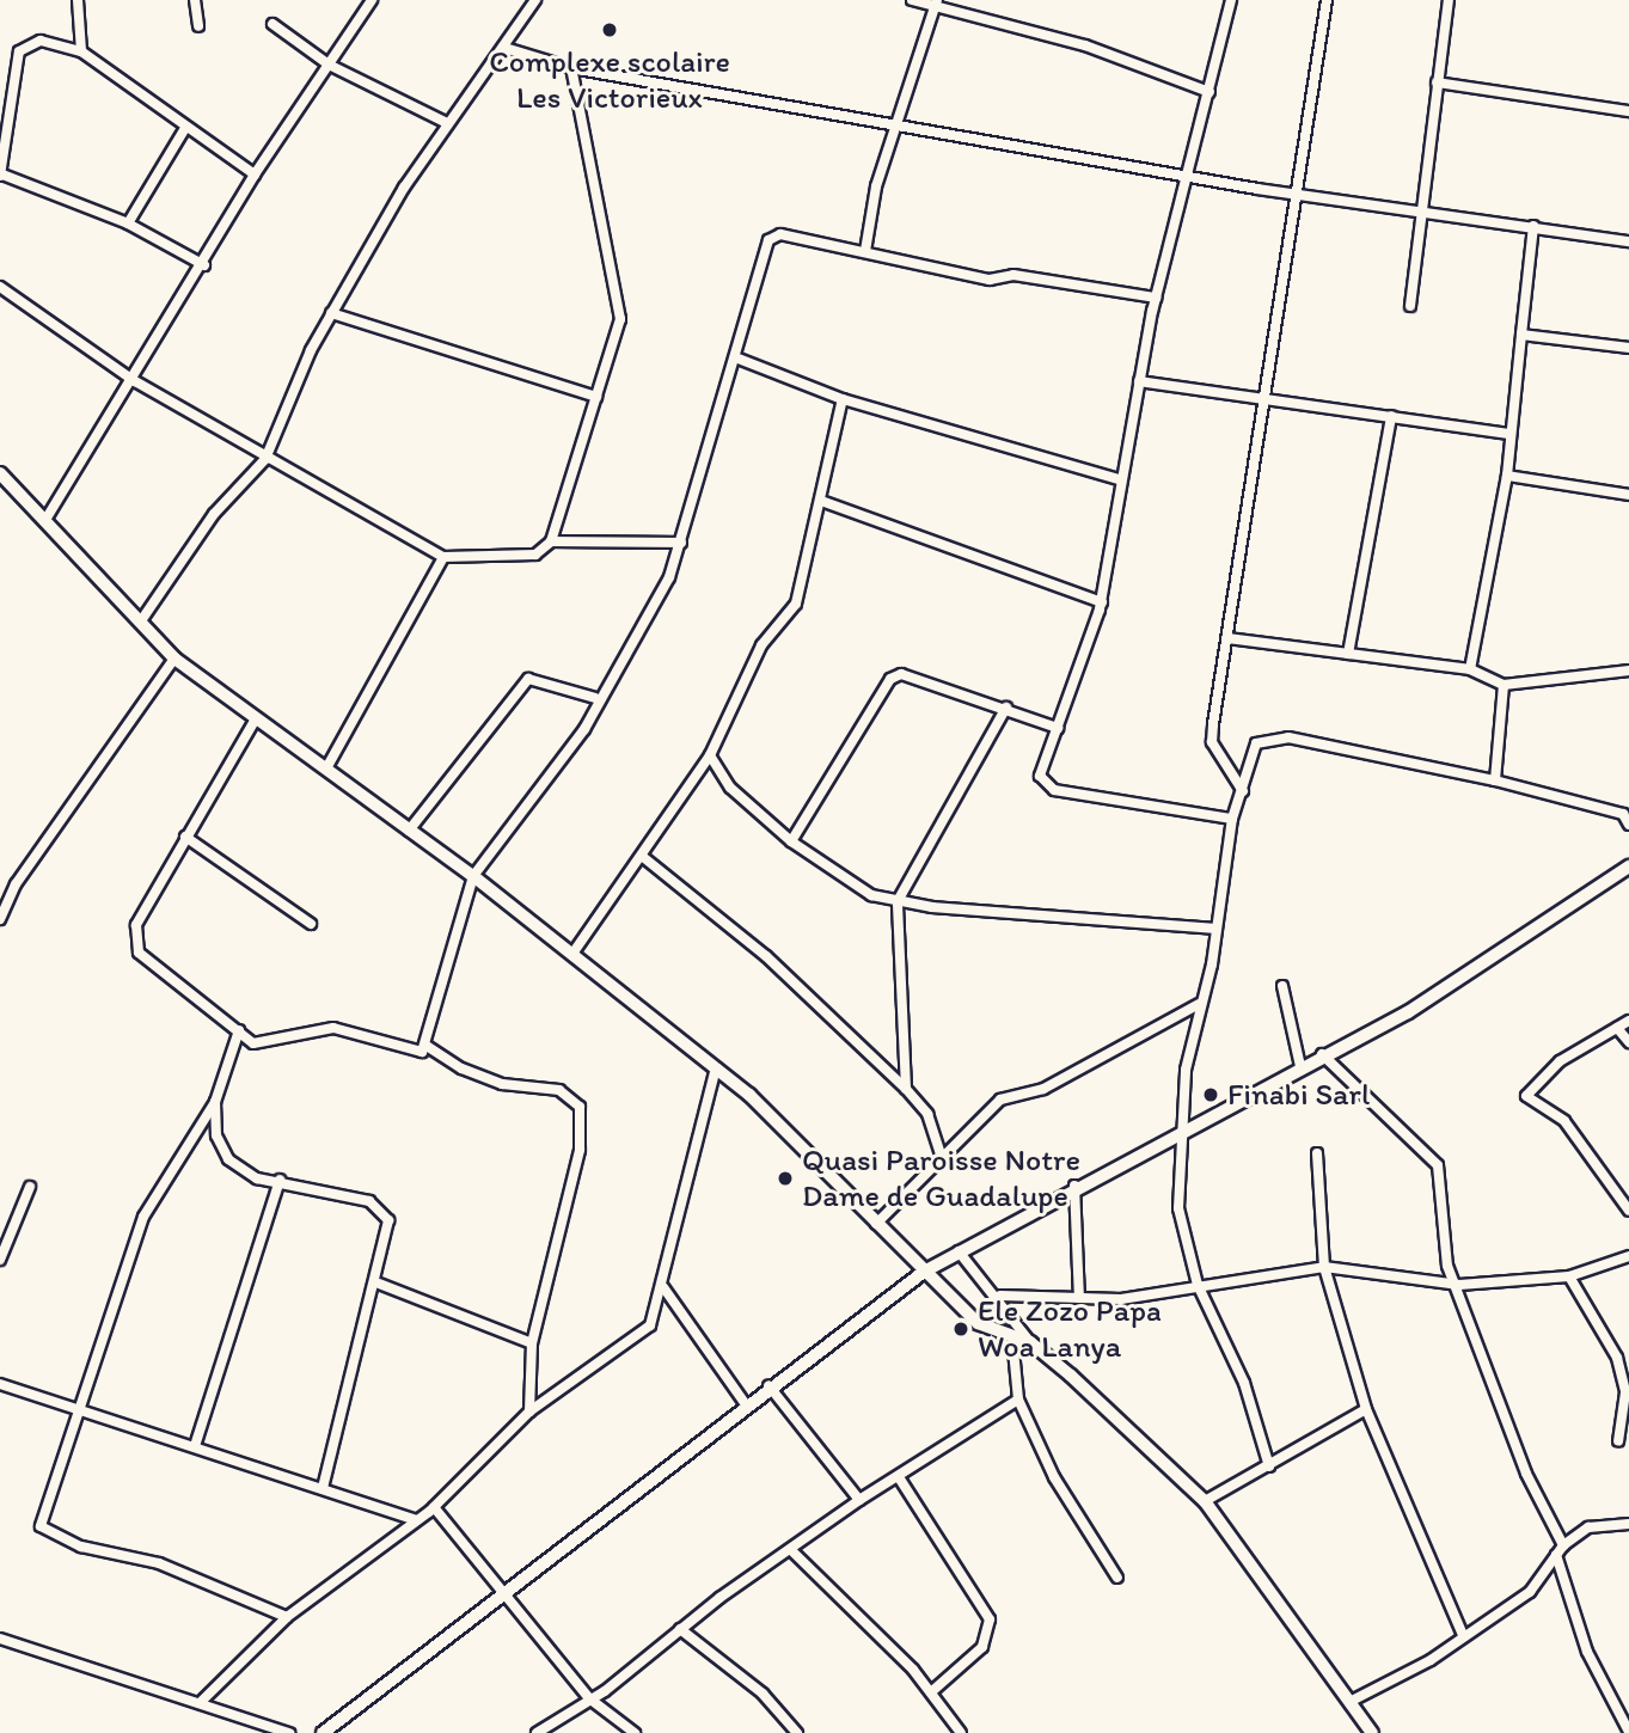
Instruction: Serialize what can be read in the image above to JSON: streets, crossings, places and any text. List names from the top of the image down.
{
  "places": [
    "Complexe scolaire Les Victorieux",
    "Finabi Sarl",
    "Quasi Paroisse Notre Dame de Guadalupe",
    "Ele Zozo Papa Woa Lanya"
  ]
}
